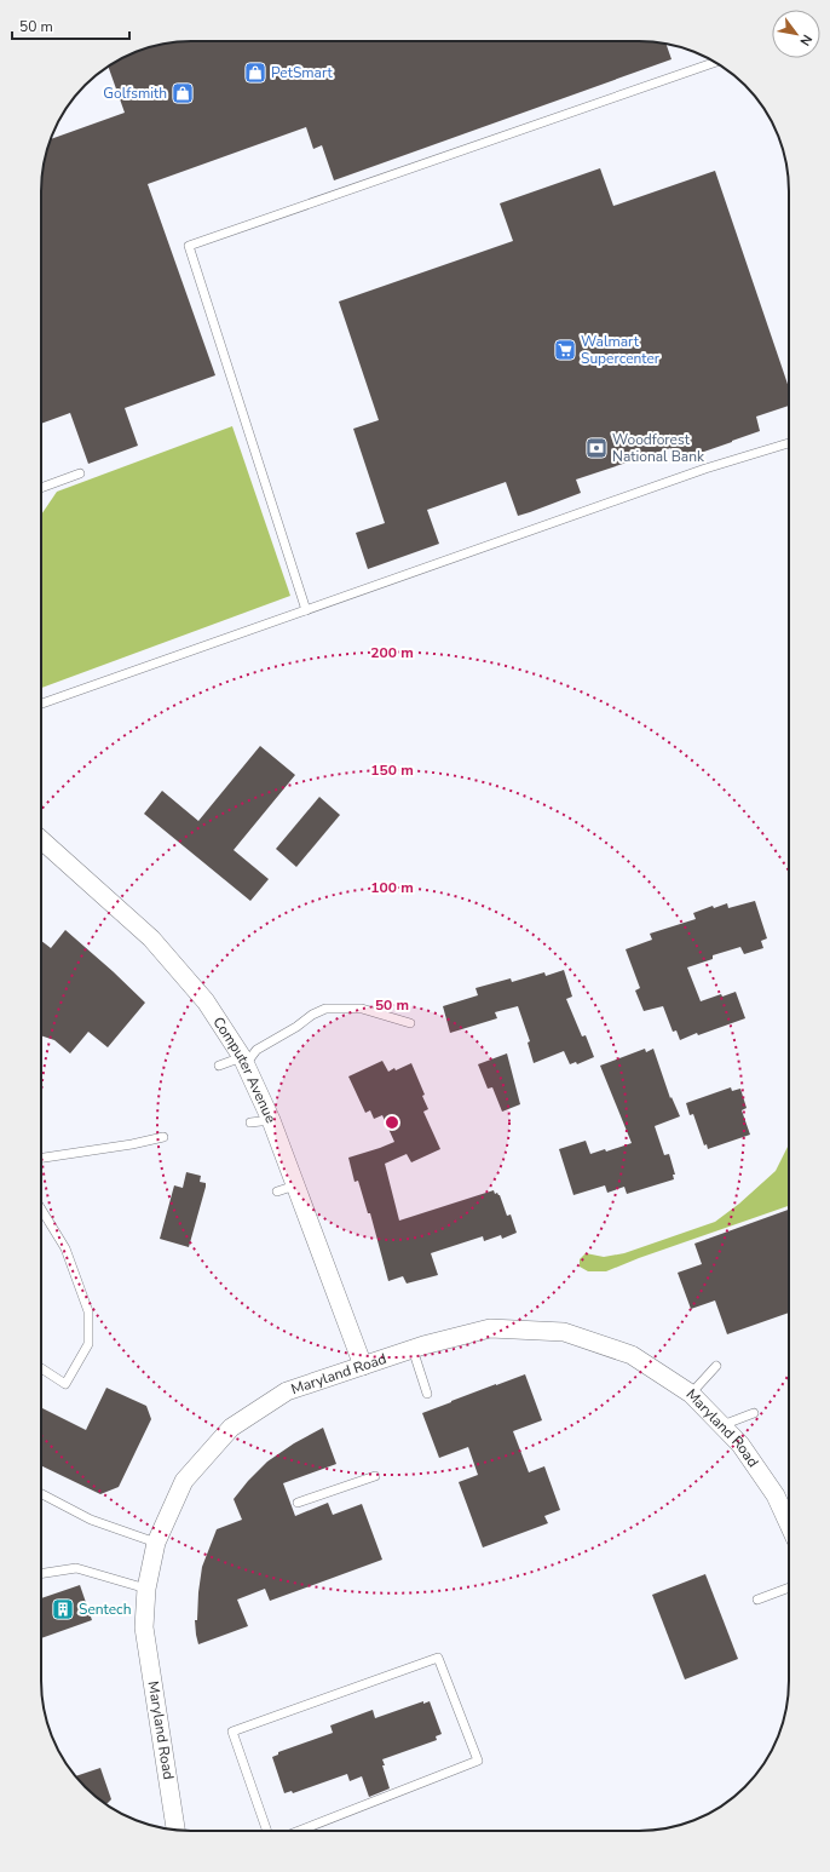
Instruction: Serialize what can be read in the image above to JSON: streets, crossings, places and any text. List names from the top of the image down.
{
  "streets": {
    "street": ["Computer Avenue", "Maryland Road"]
  },
  "crossings": [
    ["Computer Avenue", "Maryland Road"]
  ],
  "places": {
    "shop": ["PetSmart", "Golfsmith"],
    "supermarket": ["Walmart Supercenter"],
    "bank": ["Woodforest National Bank"],
    "building": ["Sentech"]
  },
  "scale_bar": "50 m",
  "north": "bottom right",
  "rings": [
    "200 m",
    "150 m",
    "100 m",
    "50 m"
  ]
}
